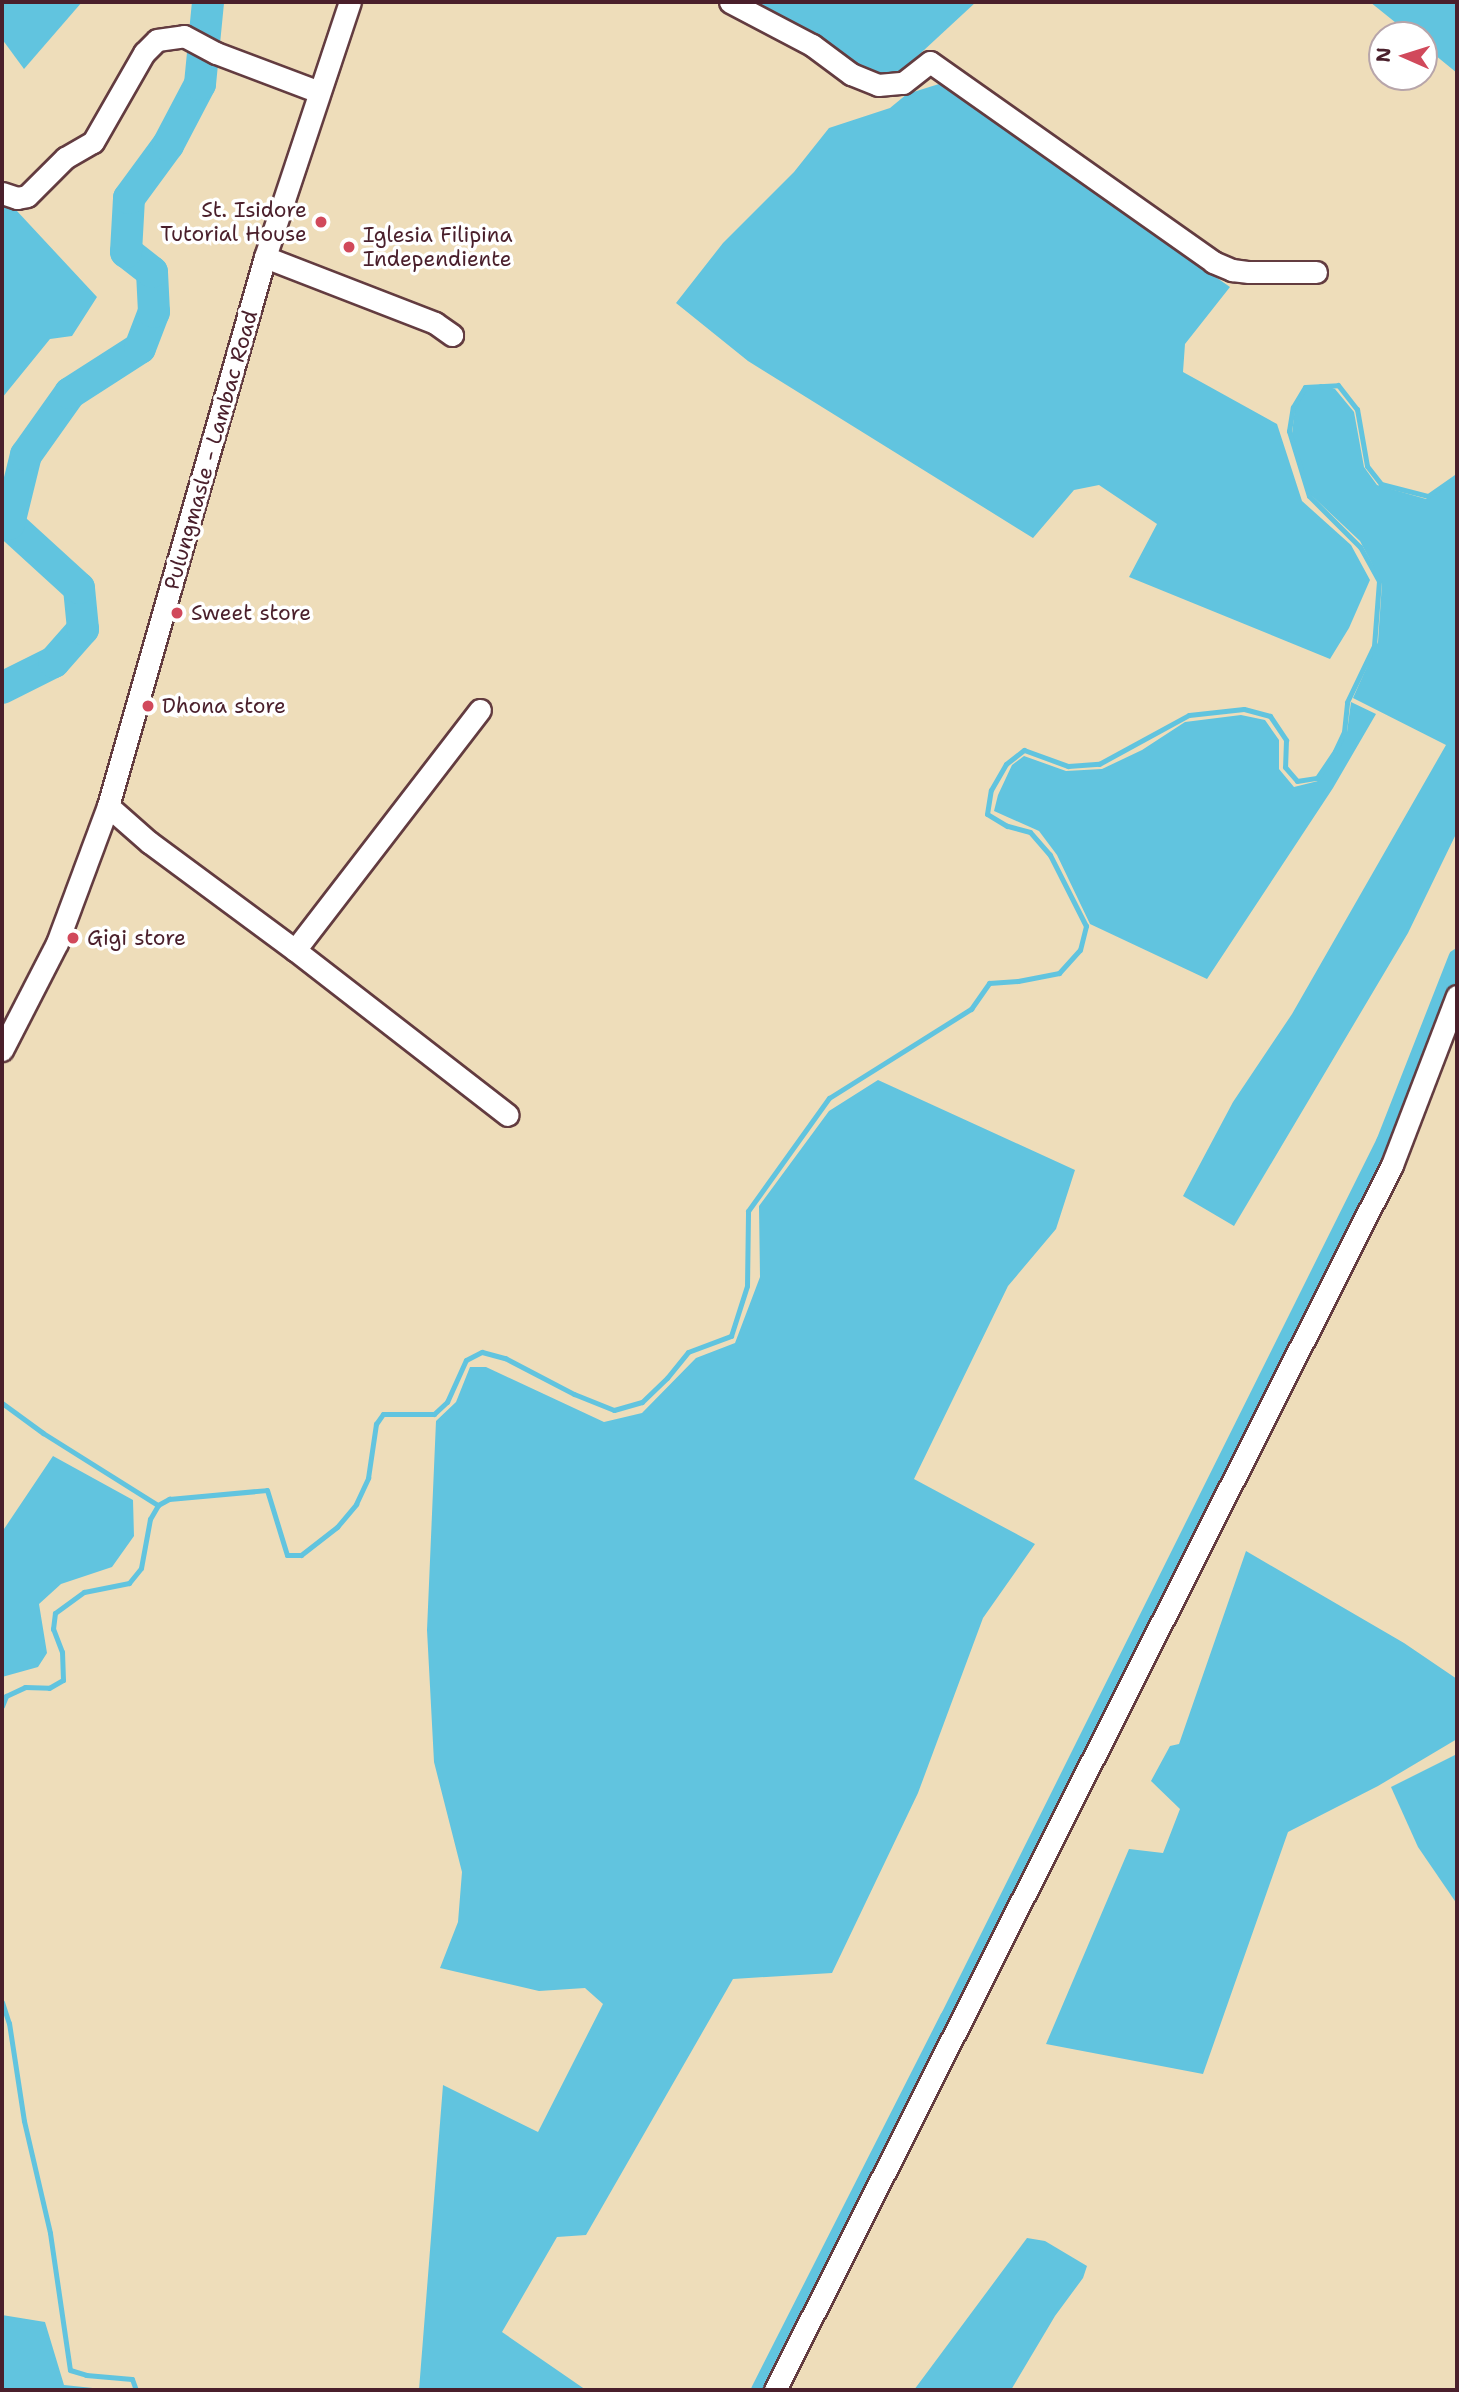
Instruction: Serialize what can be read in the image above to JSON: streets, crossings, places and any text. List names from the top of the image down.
{
  "streets": {
    "street": ["Pulungmasle - Lambac Road"]
  },
  "places": [
    "St. Isidore Tutorial House",
    "Iglesia Filipina Independiente",
    "Sweet store",
    "Dhona store",
    "Gigi store"
  ],
  "north": "left"
}
